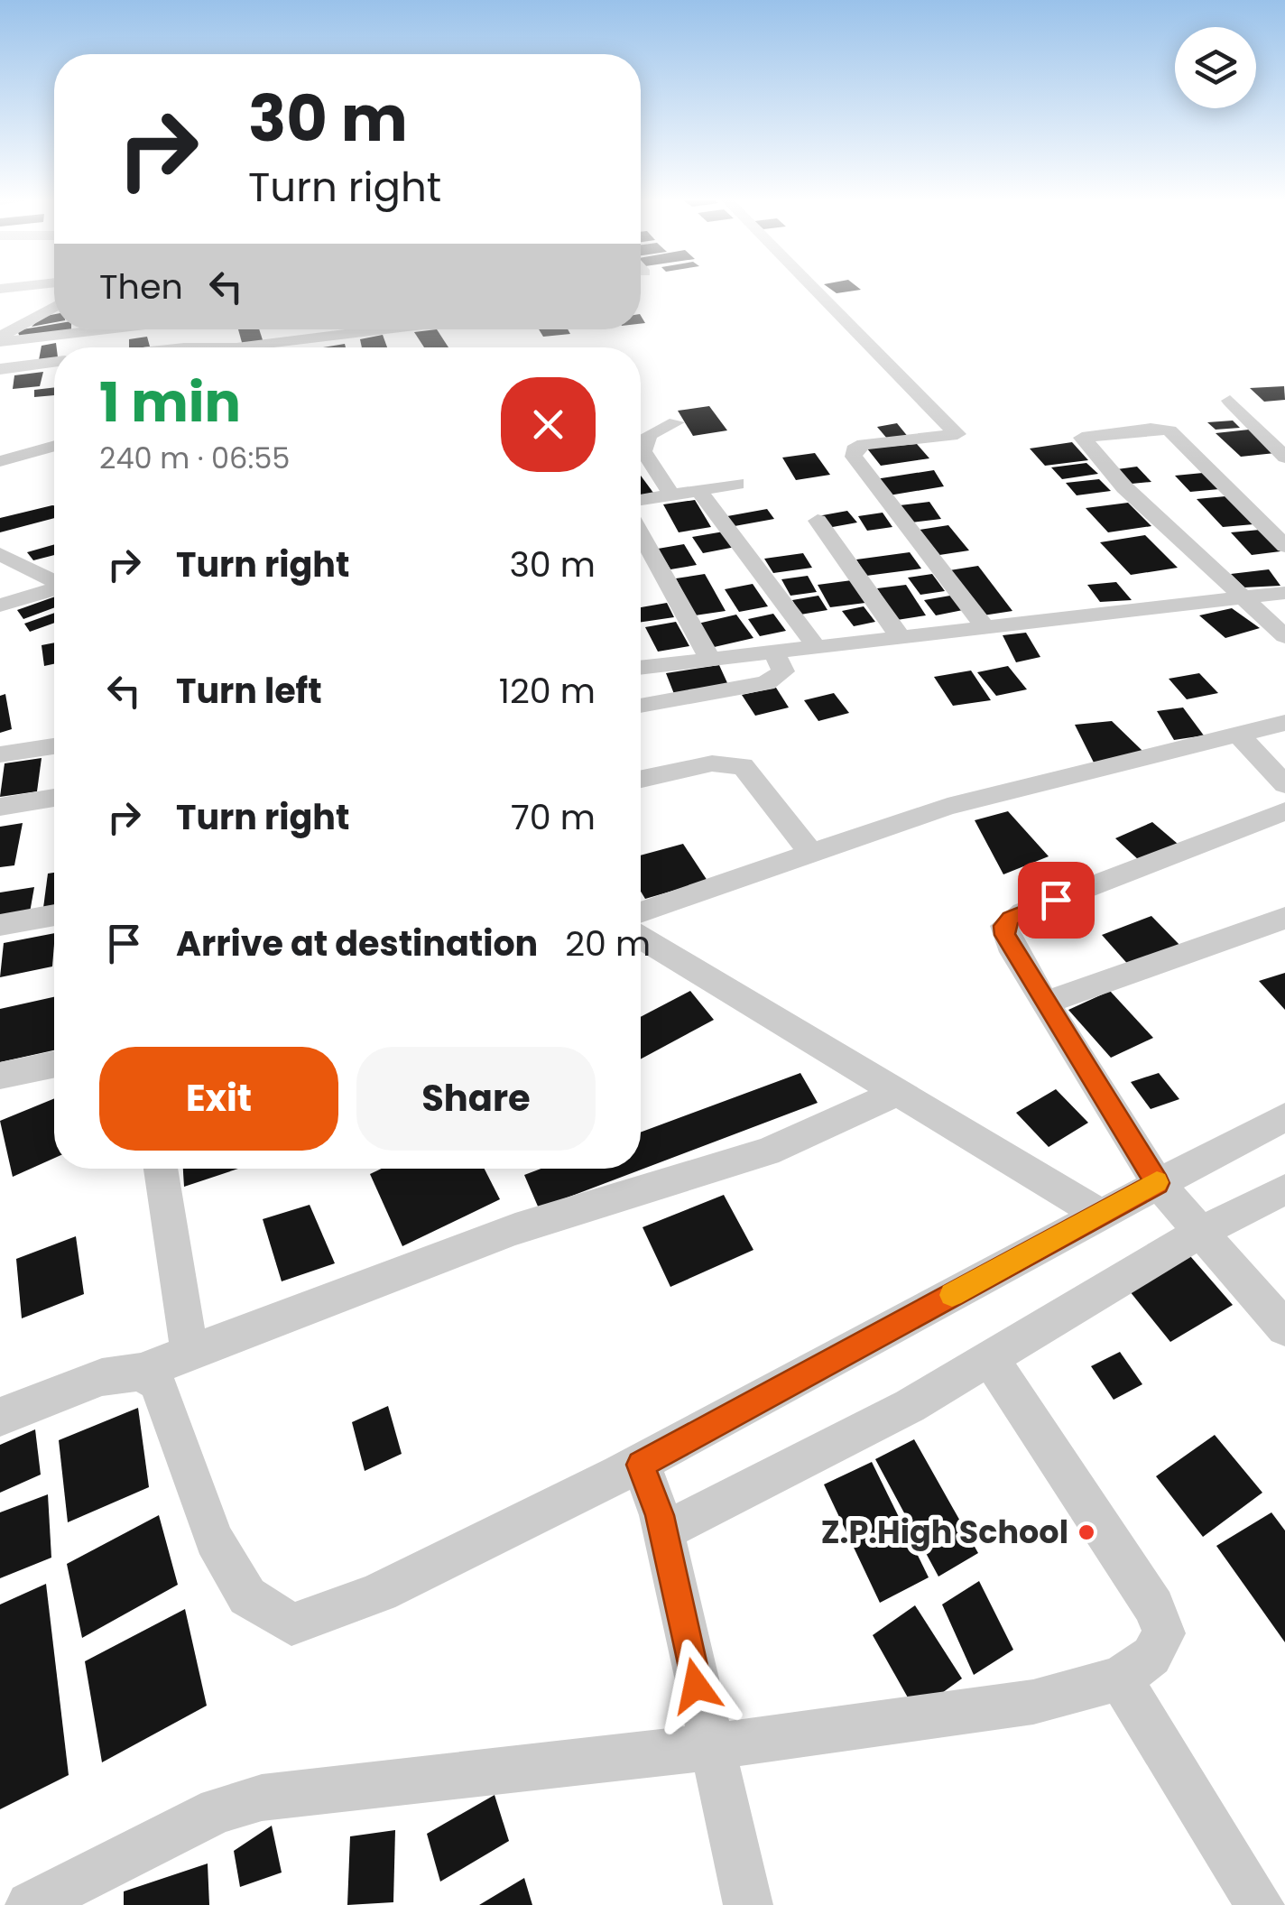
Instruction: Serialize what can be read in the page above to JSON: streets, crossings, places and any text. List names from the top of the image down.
{
  "places": ["Z.P.High School"],
  "page": {
    "turn": ["30 m", "Turn right"],
    "then": "Then",
    "heading": ["1 min", "240 m · 06:55"],
    "list": [
      {
        "name": "Turn right",
        "value": "30 m"
      },
      {
        "name": "Turn left",
        "value": "120 m"
      },
      {
        "name": "Turn right",
        "value": "70 m"
      },
      {
        "name": "Arrive at destination",
        "value": "20 m"
      }
    ],
    "buttons": ["Exit", "Share"]
  }
}
